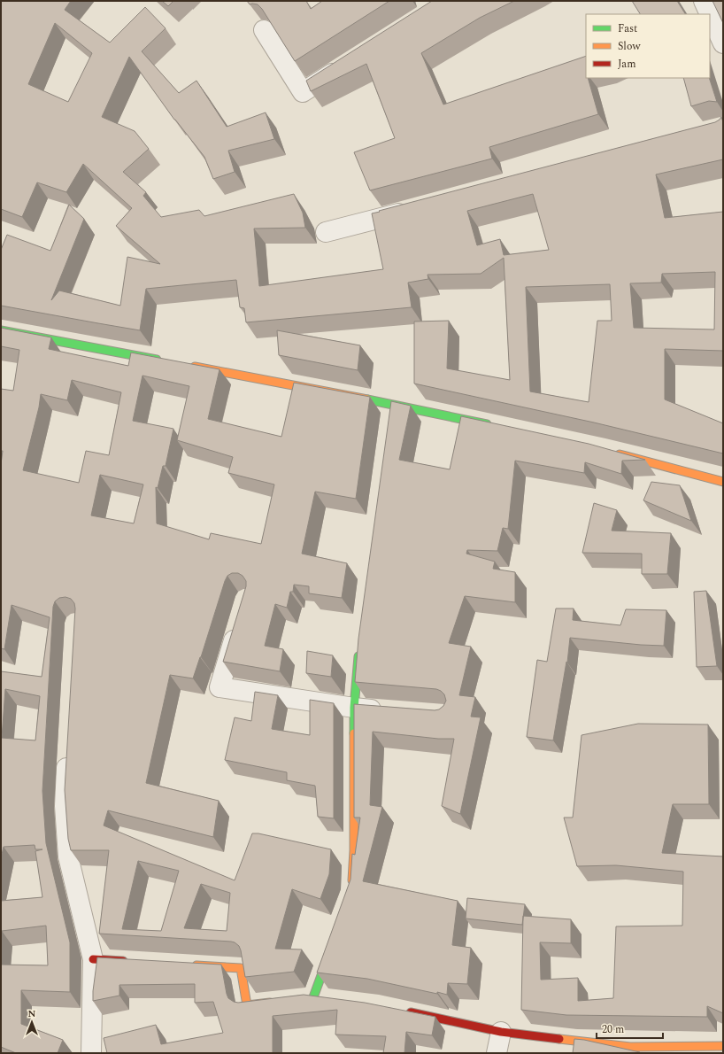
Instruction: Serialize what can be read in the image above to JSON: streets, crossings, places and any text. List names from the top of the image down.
{
  "legend": ["Fast", "Slow", "Jam"],
  "scale_bar": "20 m",
  "north": "top"
}
